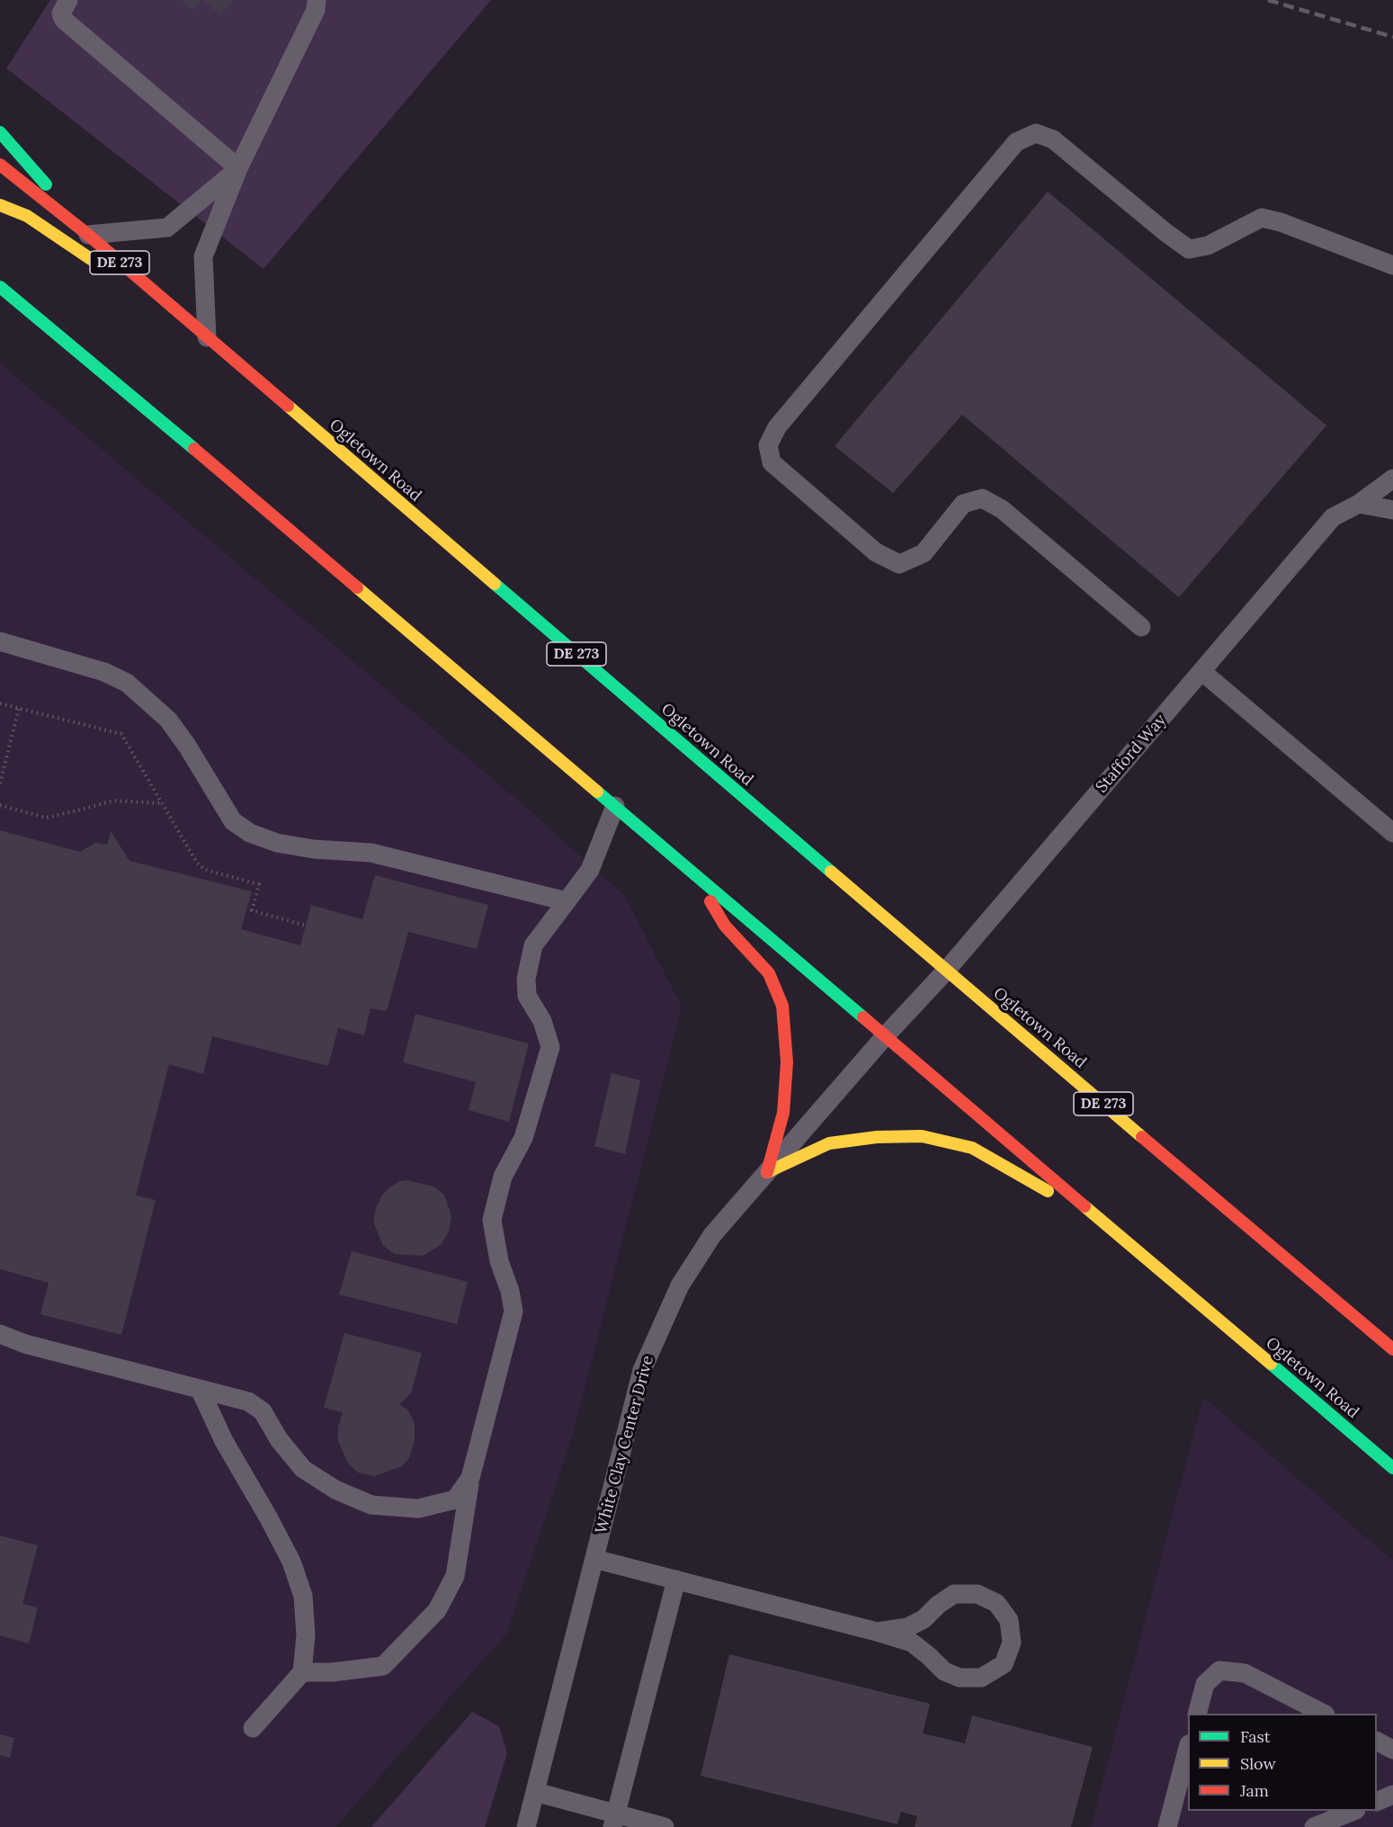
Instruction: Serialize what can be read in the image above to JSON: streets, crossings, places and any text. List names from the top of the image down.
{
  "streets": {
    "main road": ["DE 273", "Ogletown Road"],
    "lane": ["Stafford Way", "White Clay Center Drive"]
  },
  "crossings": [
    ["Ogletown Road", "Stafford Way"],
    ["Ogletown Road", "White Clay Center Drive"],
    ["Stafford Way", "White Clay Center Drive"]
  ],
  "legend": ["Fast", "Slow", "Jam"]
}
